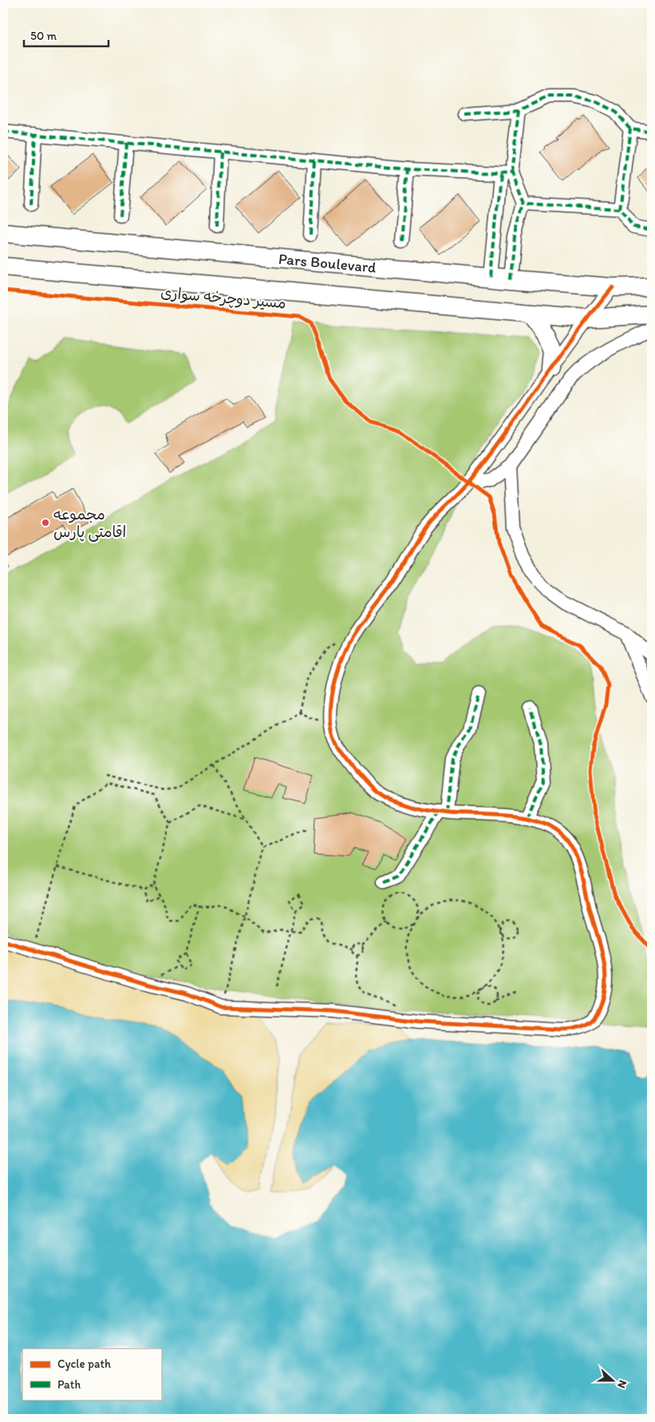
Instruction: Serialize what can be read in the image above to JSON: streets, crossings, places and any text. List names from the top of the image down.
{
  "streets": {
    "main road": ["Pars Boulevard"],
    "cycle path": ["مسیر دوچرخه سواری"]
  },
  "places": ["مجموعه اقامتی پارس"],
  "legend": ["Cycle path", "Path"],
  "scale_bar": "50 m",
  "north": "right"
}
